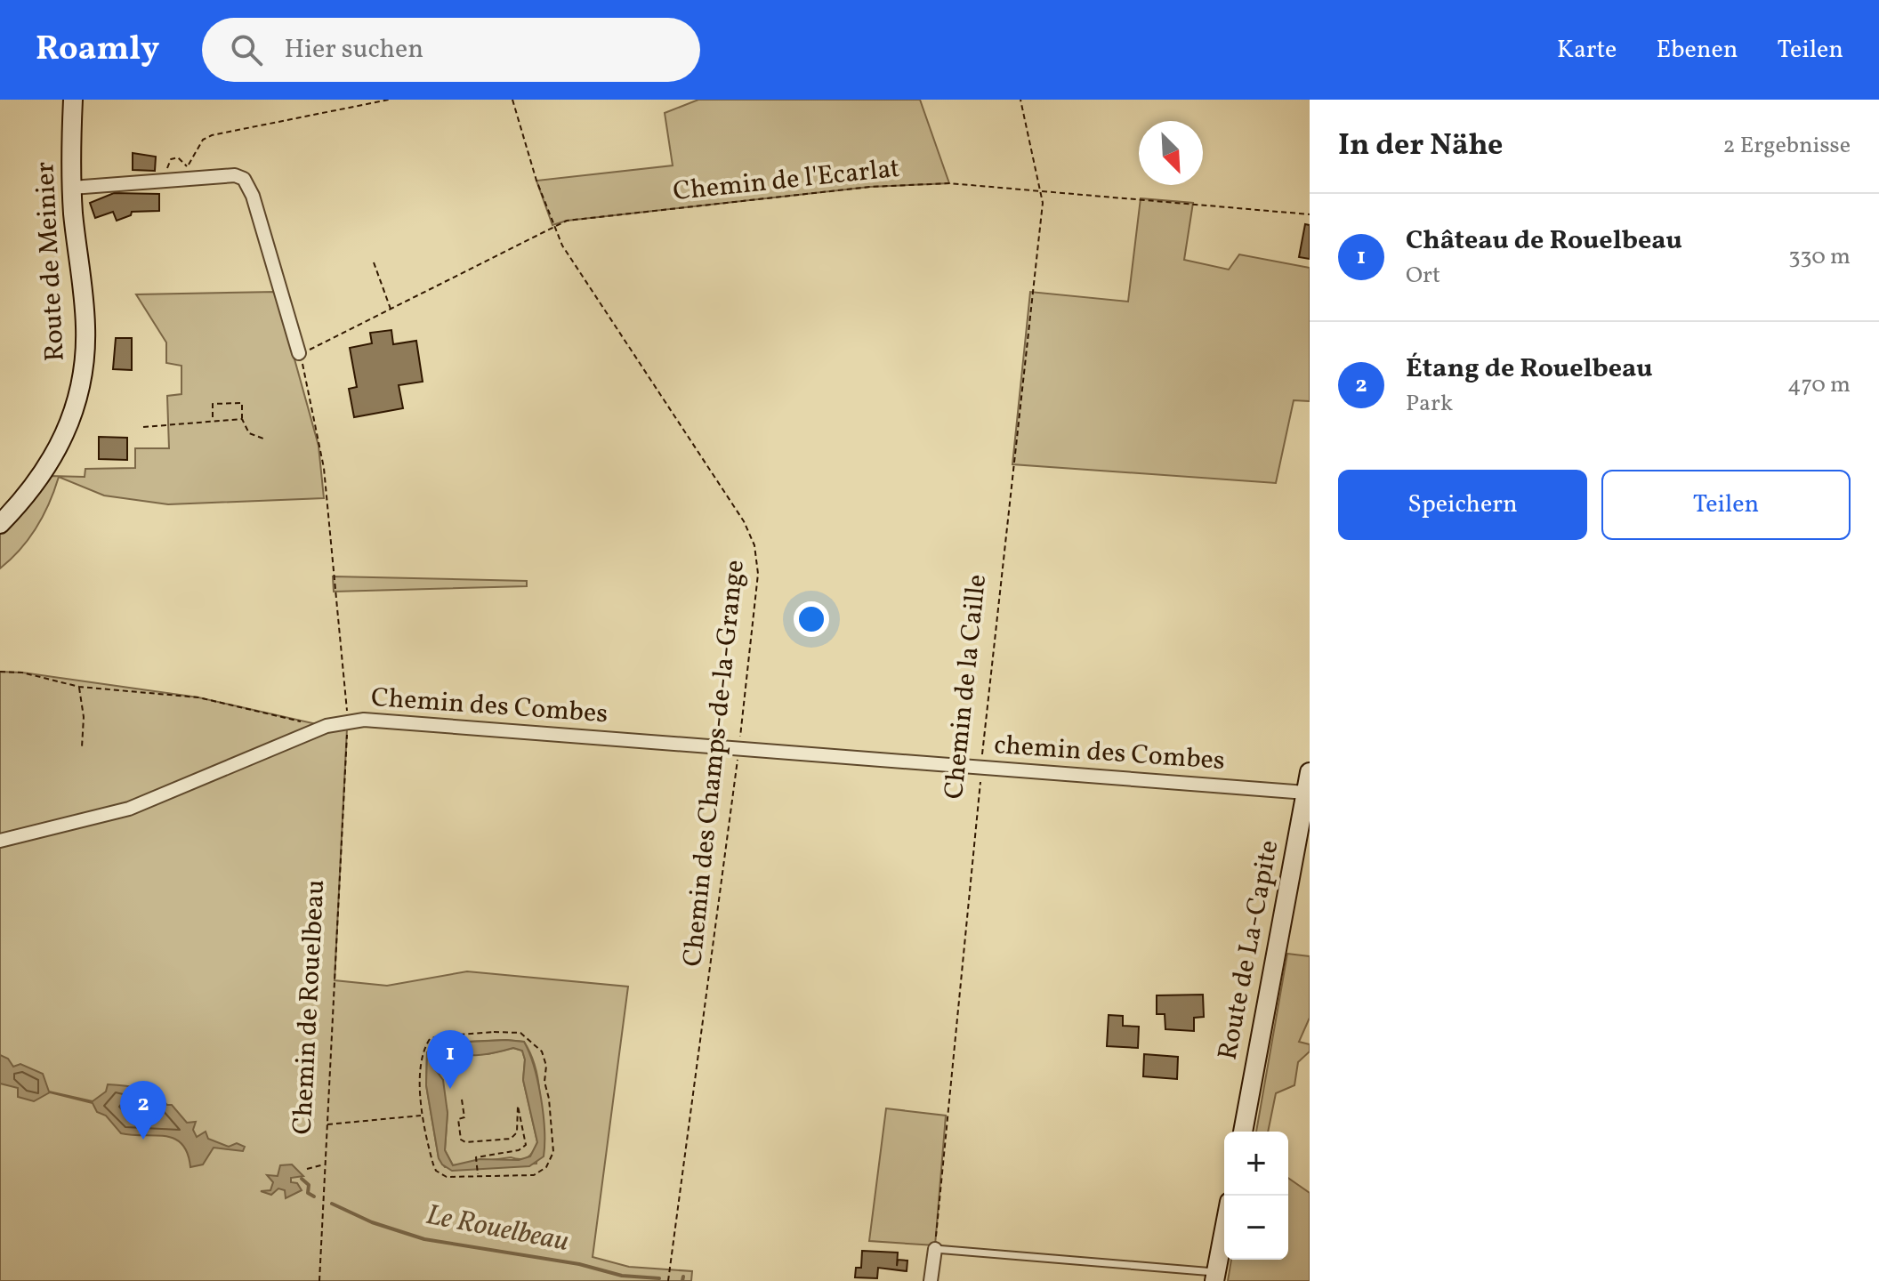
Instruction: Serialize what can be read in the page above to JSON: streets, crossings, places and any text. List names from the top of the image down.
{
  "streets": {
    "street": [
      "Route de Meinier",
      "Chemin des Combes",
      "chemin des Combes",
      "Route de La-Capite"
    ],
    "path": [
      "Chemin de l'Ecarlat",
      "Chemin de la Caille",
      "Chemin des Champs-de-la-Grange",
      "Chemin de Rouelbeau"
    ]
  },
  "crossings": [
    ["Chemin de l'Ecarlat", "Chemin de la Caille"],
    ["Chemin de l'Ecarlat", "Chemin des Champs-de-la-Grange"],
    ["Chemin de la Caille", "chemin des Combes"],
    ["Chemin des Combes", "chemin des Combes"],
    ["Chemin des Combes", "Chemin des Champs-de-la-Grange"],
    ["chemin des Combes", "Chemin des Champs-de-la-Grange"],
    ["chemin des Combes", "Route de La-Capite"]
  ],
  "water": ["Le Rouelbeau"],
  "north": "bottom right",
  "page": {
    "header": "Roamly",
    "search": "Hier suchen",
    "nav": ["Karte", "Ebenen", "Teilen"],
    "heading": ["In der Nähe", "2 Ergebnisse"],
    "list": [
      {
        "mark": "1",
        "name": "Château de Rouelbeau",
        "note": "Ort",
        "value": "330 m"
      },
      {
        "mark": "2",
        "name": "Étang de Rouelbeau",
        "note": "Park",
        "value": "470 m"
      }
    ],
    "buttons": ["Speichern", "Teilen"],
    "pins": ["1", "2"],
    "map_buttons": ["+", "−"]
  }
}
